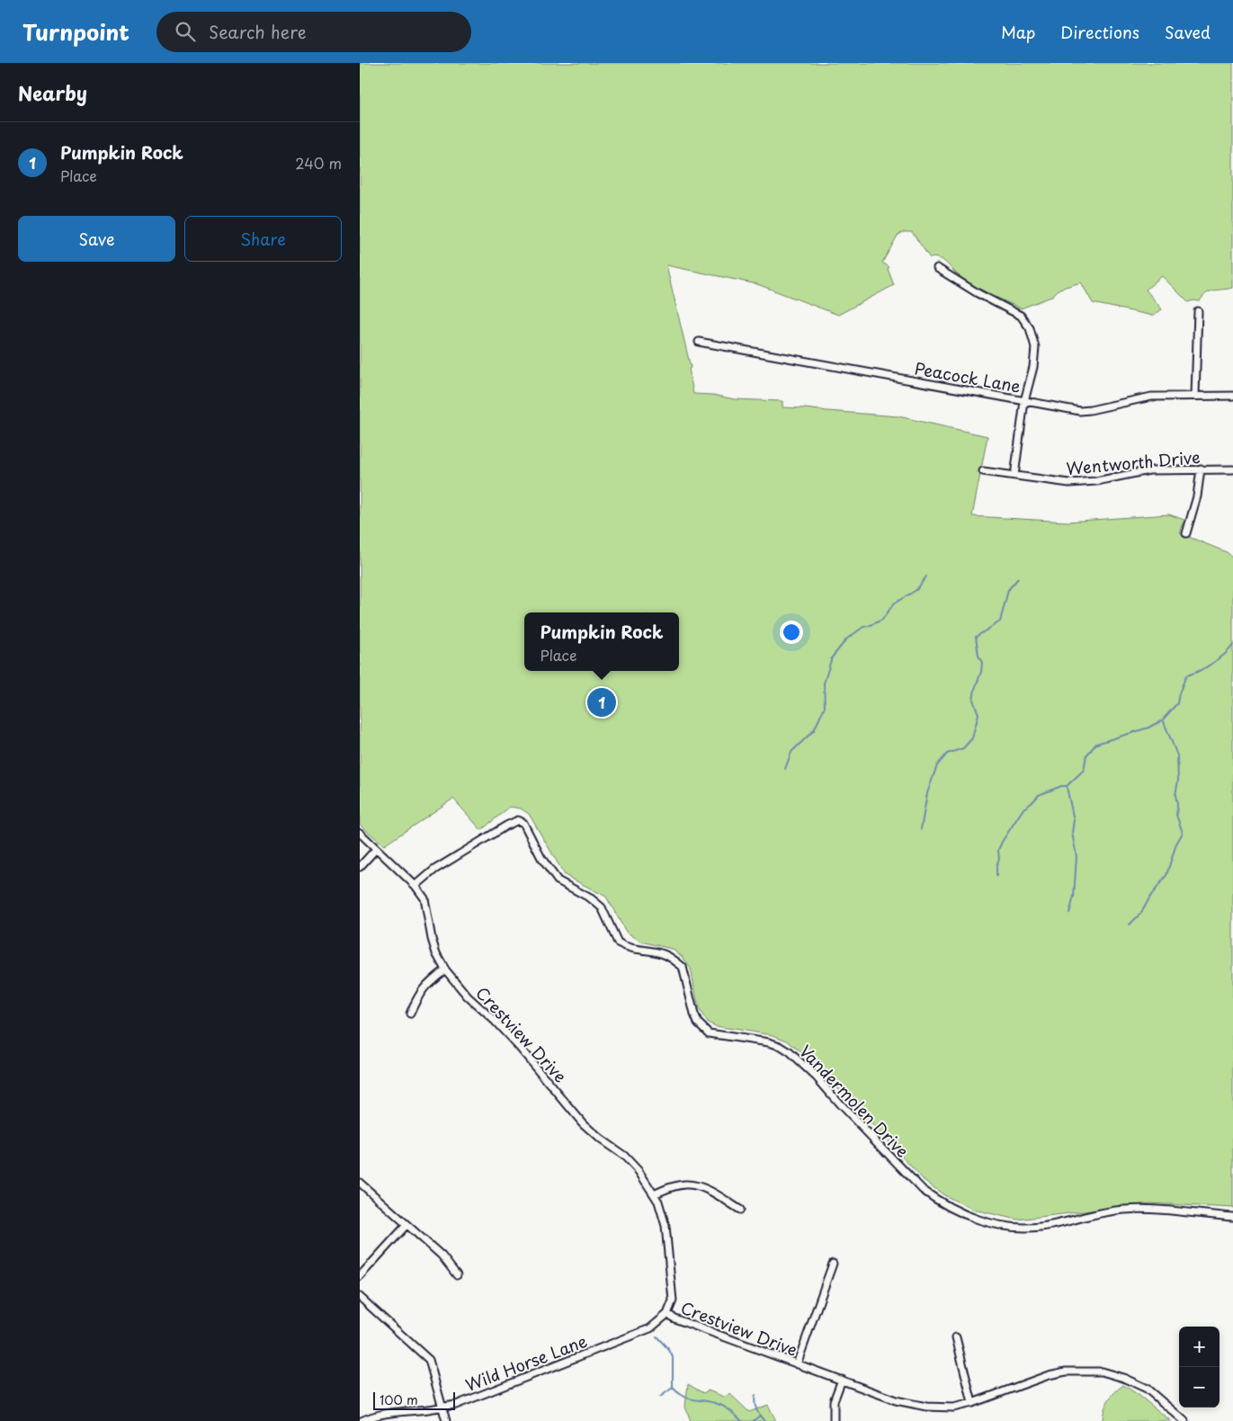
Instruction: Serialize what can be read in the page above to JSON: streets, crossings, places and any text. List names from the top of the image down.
{
  "streets": {
    "street": [
      "Peacock Lane",
      "Wentworth Drive",
      "Crestview Drive",
      "Vandermolen Drive",
      "Wild Horse Lane"
    ]
  },
  "crossings": [
    ["Crestview Drive", "Vandermolen Drive"],
    ["Crestview Drive", "Wild Horse Lane"]
  ],
  "scale_bar": "100 m",
  "page": {
    "header": "Turnpoint",
    "search": "Search here",
    "nav": ["Map", "Directions", "Saved"],
    "heading": "Nearby",
    "list": [
      {
        "mark": "1",
        "name": "Pumpkin Rock",
        "note": "Place",
        "value": "240 m"
      }
    ],
    "buttons": ["Save", "Share"],
    "popup": ["Pumpkin Rock", "Place"],
    "pins": "1",
    "map_buttons": ["+", "−"],
    "scale": "100 m"
  }
}
